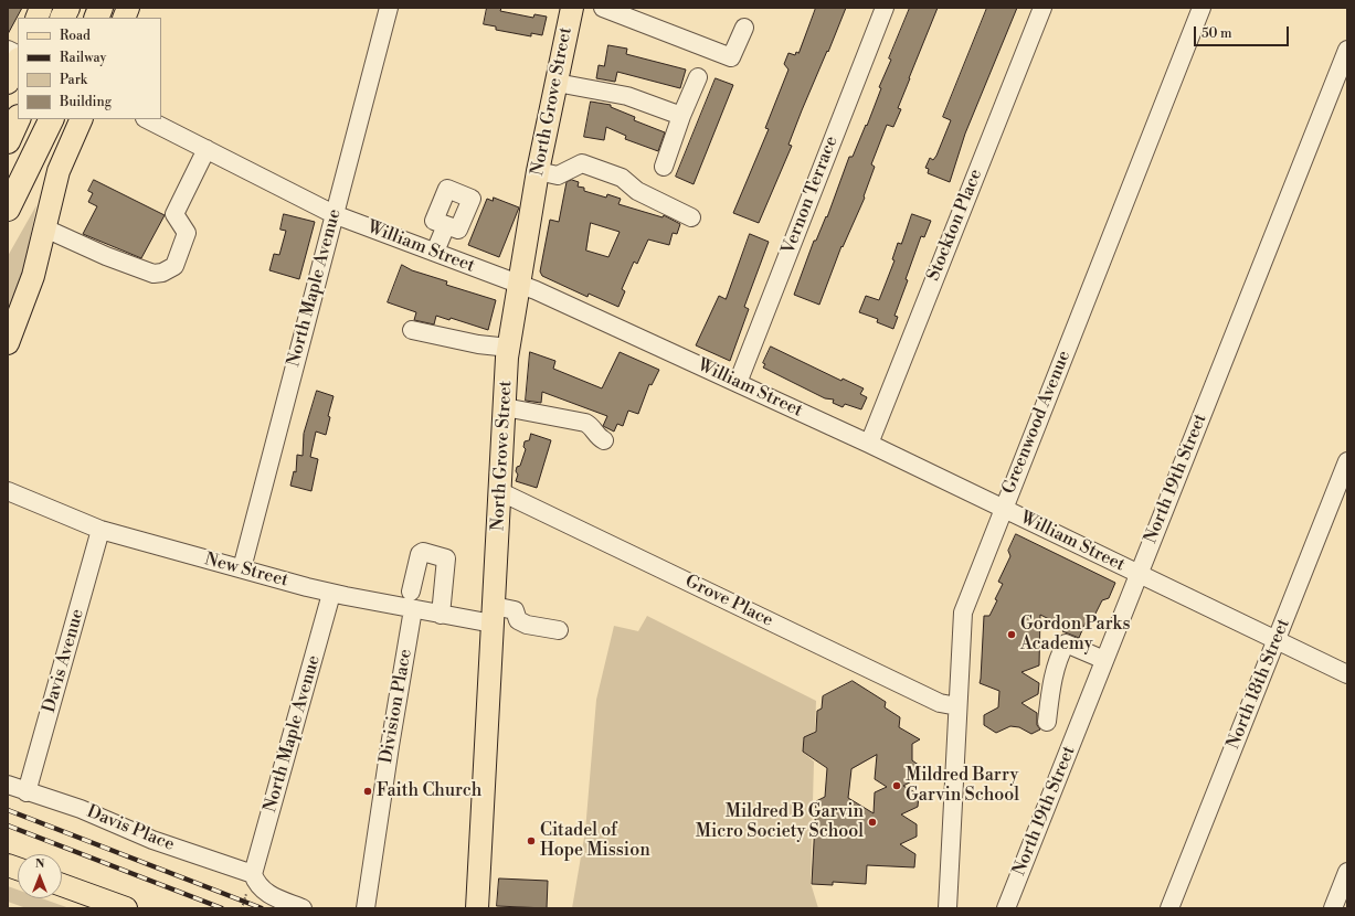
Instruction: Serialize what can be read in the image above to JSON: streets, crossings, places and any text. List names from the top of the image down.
{
  "streets": {
    "main road": ["North Grove Street"],
    "street": [
      "Vernon Terrace",
      "Stockton Place",
      "William Street",
      "North Maple Avenue",
      "Greenwood Avenue",
      "North 19th Street",
      "New Street",
      "Grove Place",
      "Davis Avenue",
      "North 18th Street",
      "Division Place",
      "Davis Place"
    ]
  },
  "crossings": [
    ["North Grove Street", "William Street"],
    ["North Grove Street", "New Street"],
    ["North Grove Street", "Grove Place"],
    ["Vernon Terrace", "William Street"],
    ["Stockton Place", "William Street"],
    ["William Street", "North Maple Avenue"],
    ["William Street", "Greenwood Avenue"],
    ["William Street", "North 19th Street"],
    ["William Street", "North 18th Street"],
    ["North Maple Avenue", "New Street"],
    ["North Maple Avenue", "Davis Place"],
    ["Greenwood Avenue", "Grove Place"],
    ["New Street", "Davis Avenue"],
    ["New Street", "Division Place"],
    ["Davis Avenue", "Davis Place"]
  ],
  "places": [
    "Gordon Parks Academy",
    "Mildred Barry Garvin School",
    "Faith Church",
    "Mildred B Garvin Micro Society School",
    "Citadel of Hope Mission"
  ],
  "legend": [
    "Road",
    "Railway",
    "Park",
    "Building"
  ],
  "scale_bar": "50 m",
  "north": "top"
}
